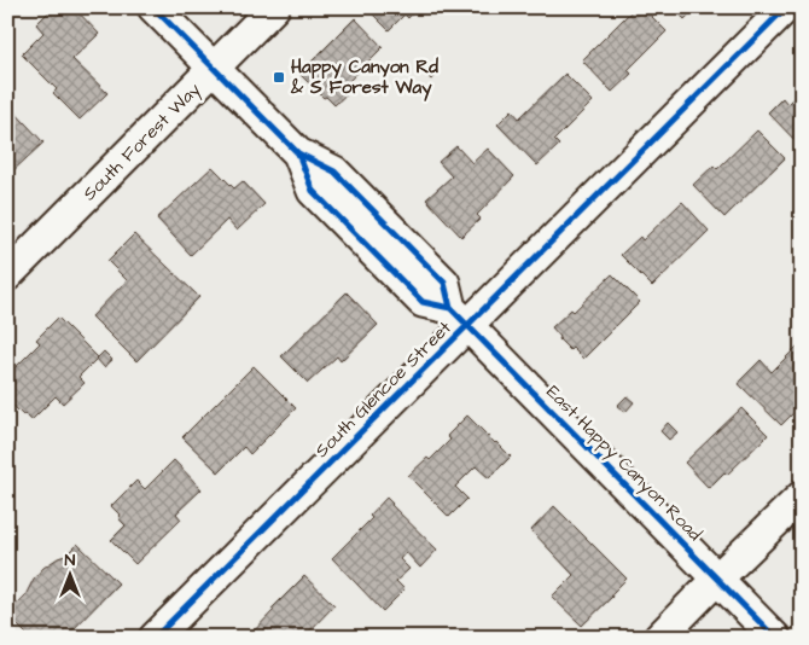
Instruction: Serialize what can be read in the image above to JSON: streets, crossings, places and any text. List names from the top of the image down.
{
  "streets": {
    "street": ["South Forest Way", "South Glencoe Street", "East Happy Canyon Road"]
  },
  "crossings": [
    ["South Glencoe Street", "East Happy Canyon Road"]
  ],
  "places": {
    "transit": ["Happy Canyon Rd & S Forest Way"]
  },
  "north": "top"
}
